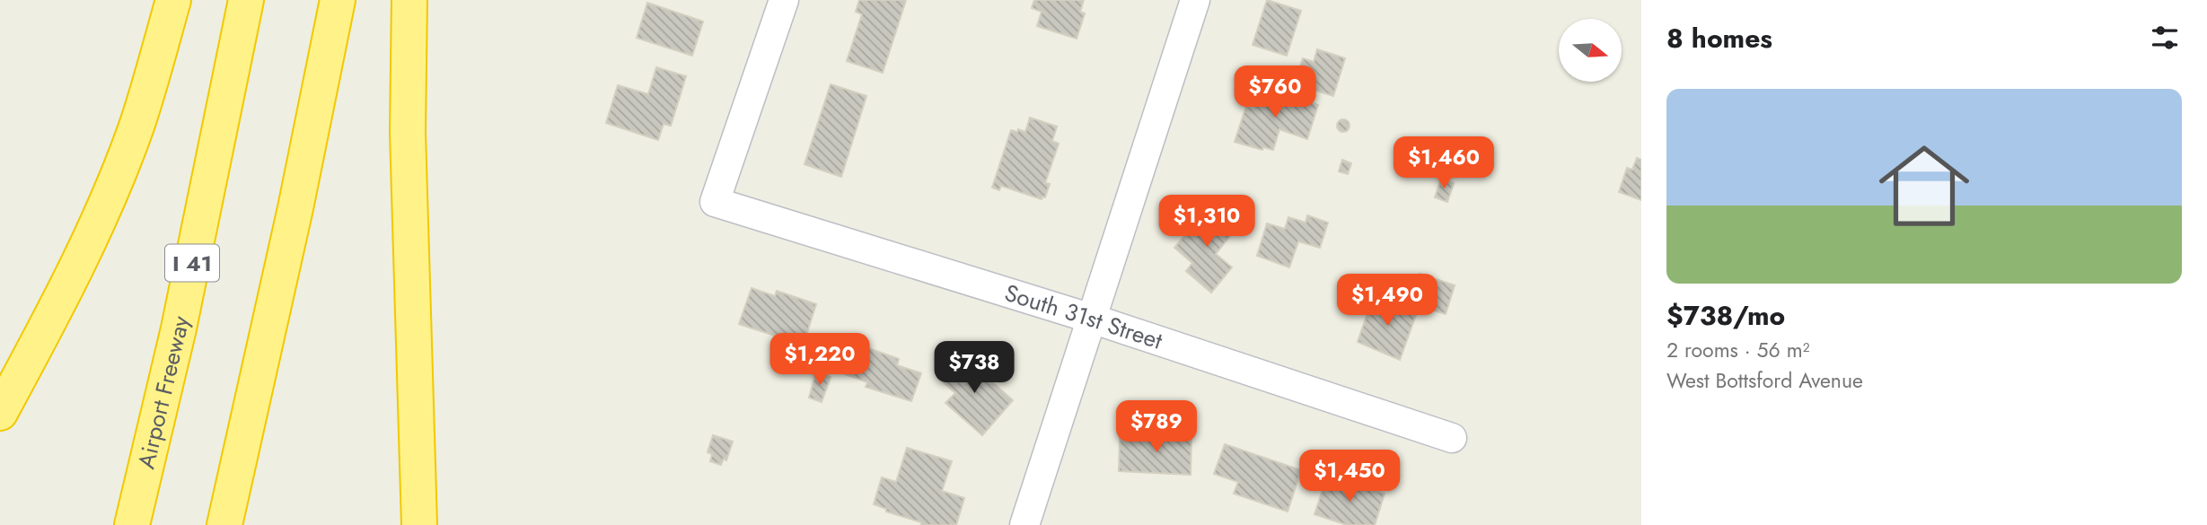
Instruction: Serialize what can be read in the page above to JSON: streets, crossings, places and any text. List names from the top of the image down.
{
  "streets": {
    "highway": ["I 41", "Airport Freeway"],
    "street": ["South 31st Street"]
  },
  "north": "right",
  "page": {
    "heading": "8 homes",
    "price": [
      "$760",
      "$1,460",
      "$1,310",
      "$1,490",
      "$1,220",
      "$738",
      "$789",
      "$1,450"
    ],
    "list": [
      {
        "name": "$738/mo",
        "note": "2 rooms · 56 m² · West Bottsford Avenue"
      }
    ]
  }
}
